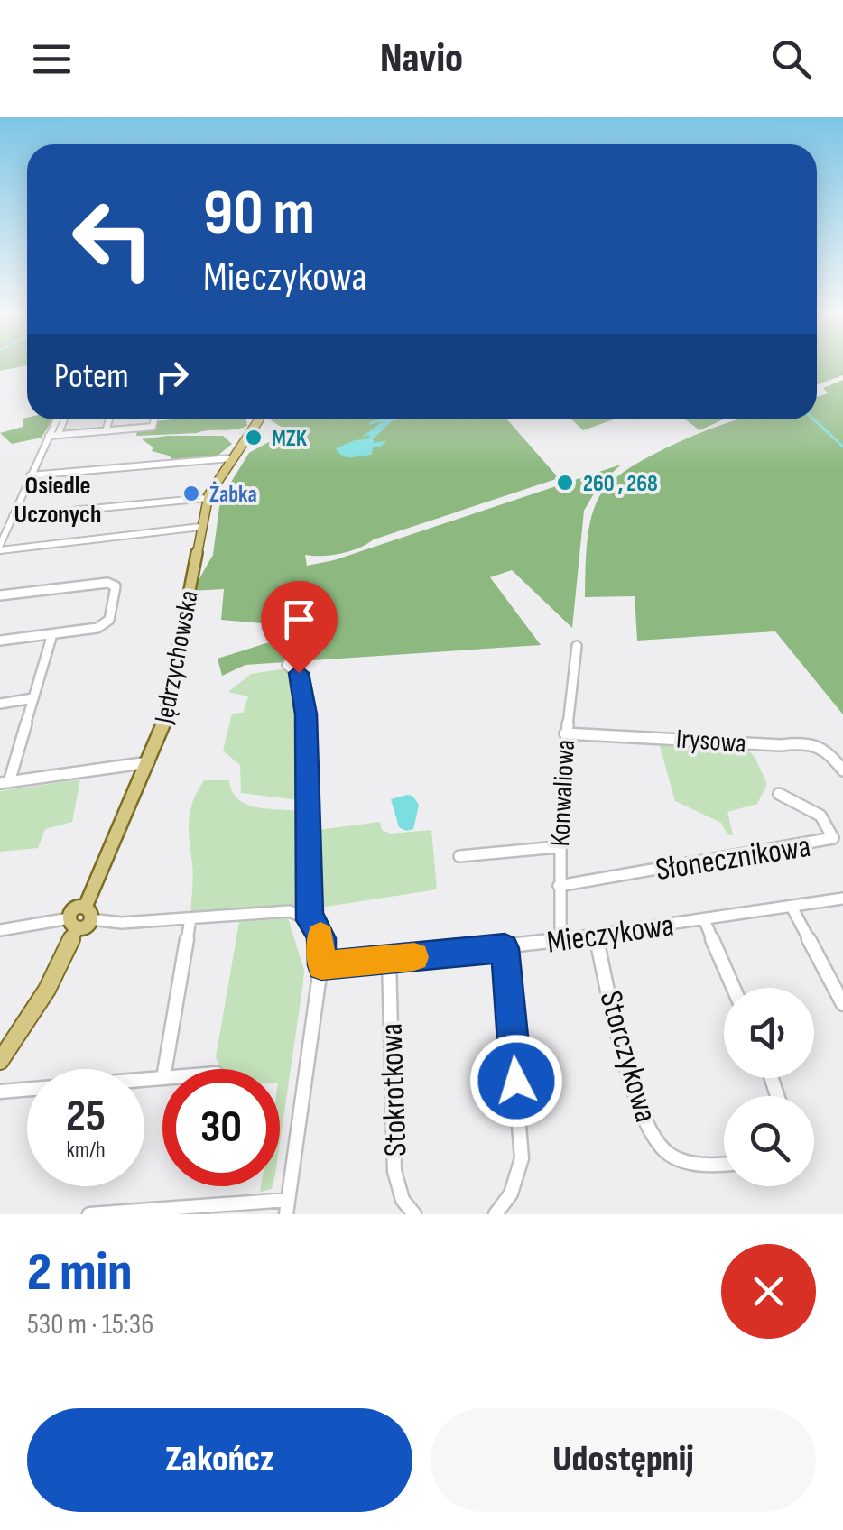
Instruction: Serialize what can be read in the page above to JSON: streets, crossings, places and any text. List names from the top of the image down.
{
  "streets": {
    "main road": ["Jędrzychowska"],
    "street": [
      "Irysowa",
      "Konwaliowa",
      "Słonecznikowa",
      "Mieczykowa",
      "Storczykowa",
      "Stokrotkowa"
    ]
  },
  "crossings": [
    ["Irysowa", "Konwaliowa"],
    ["Konwaliowa", "Słonecznikowa"],
    ["Konwaliowa", "Mieczykowa"],
    ["Mieczykowa", "Storczykowa"],
    ["Mieczykowa", "Stokrotkowa"]
  ],
  "districts": ["Osiedle Uczonych"],
  "places": ["MZK", "260 , 268", "Żabka"],
  "page": {
    "header": "Navio",
    "turn": ["90 m", "Mieczykowa"],
    "then": "Potem",
    "speed": "25 km/h",
    "limit": "30",
    "heading": ["2 min", "530 m · 15:36"],
    "buttons": ["Zakończ", "Udostępnij"]
  }
}
